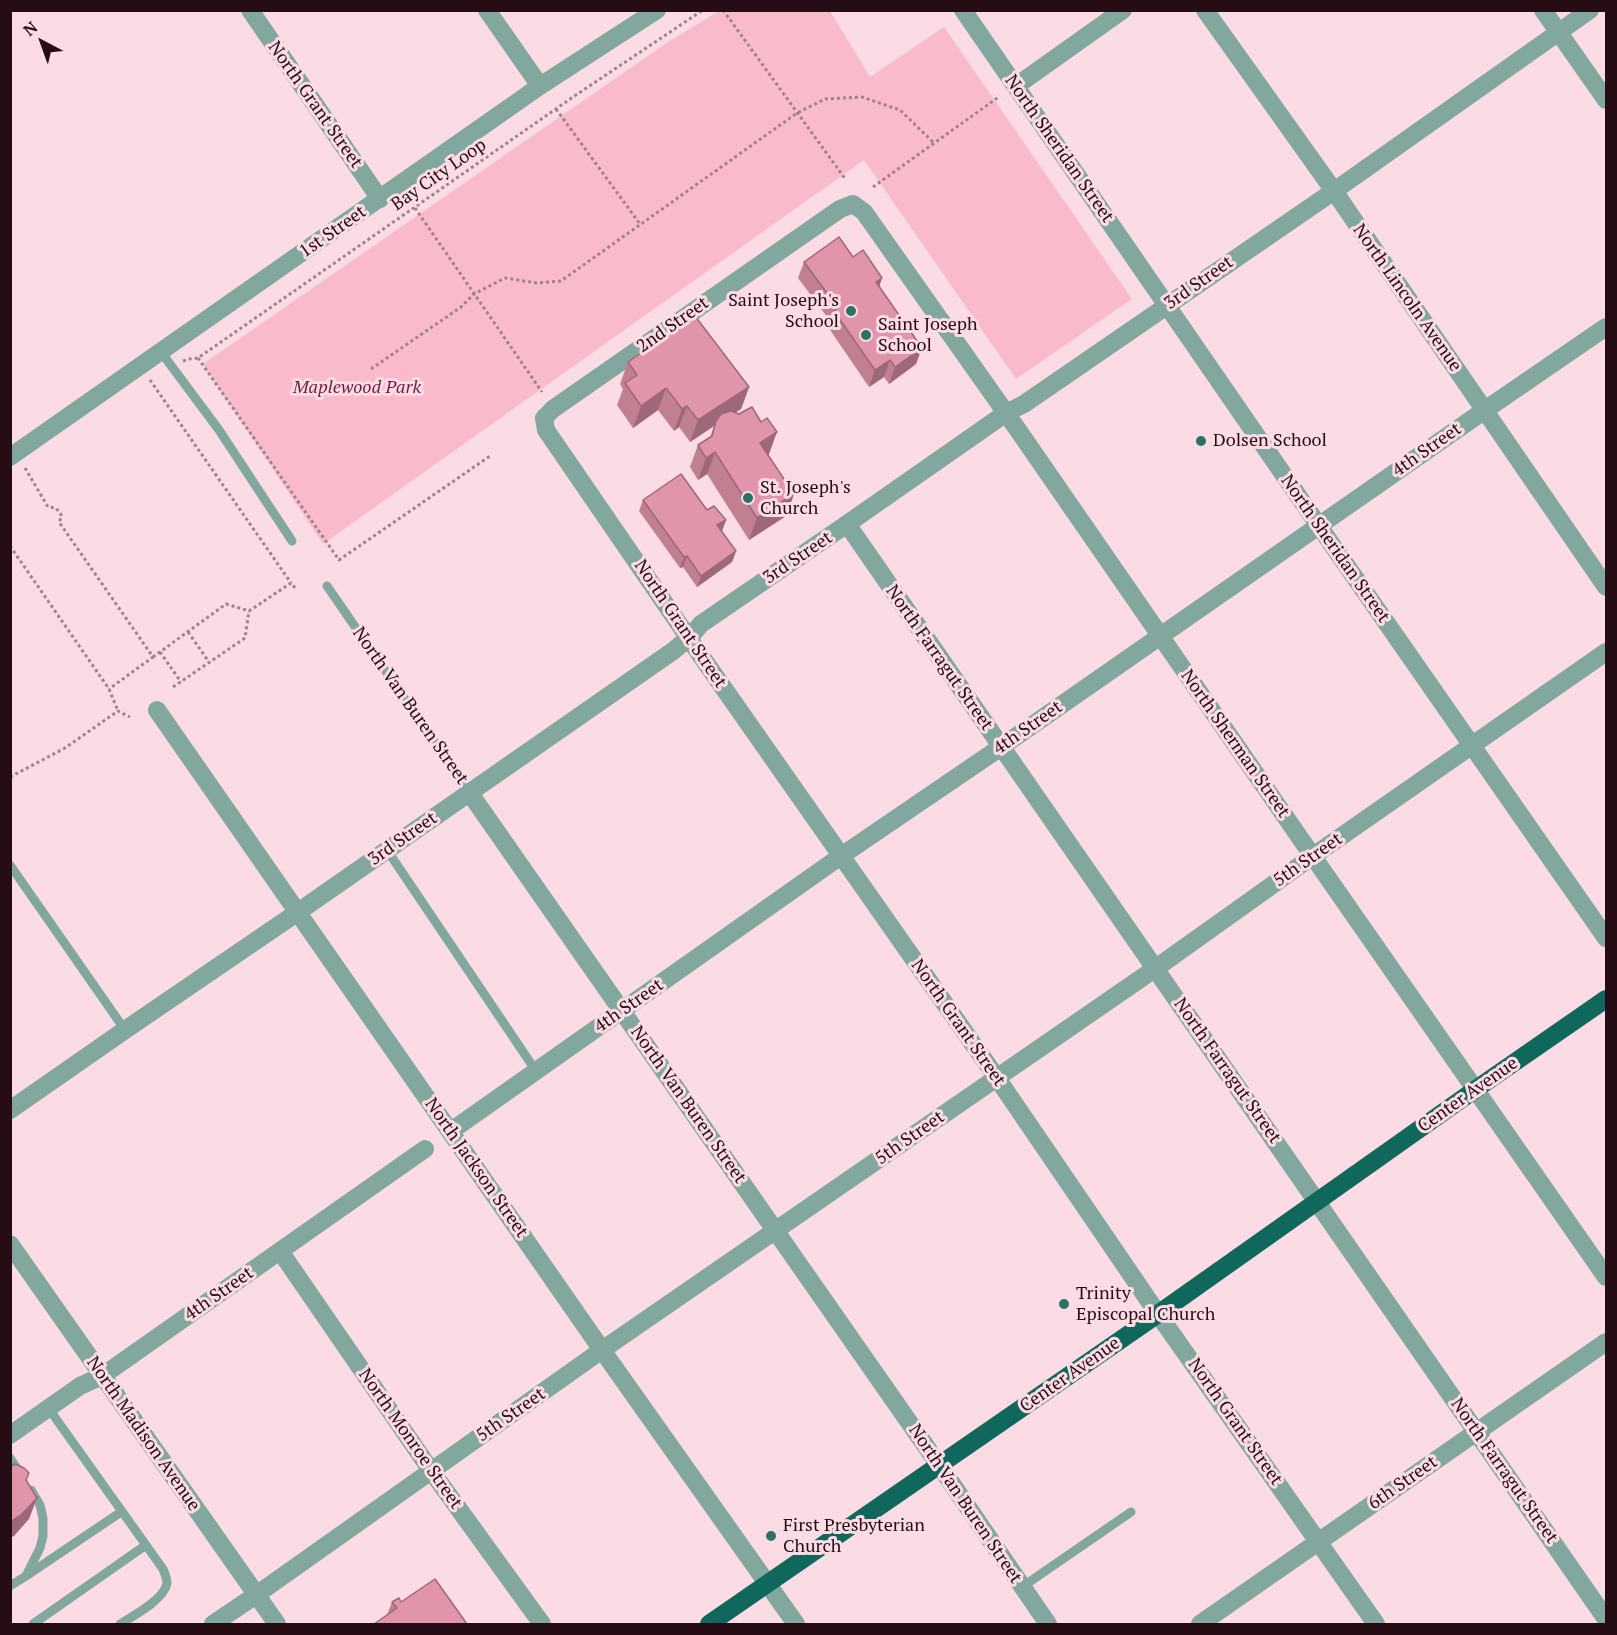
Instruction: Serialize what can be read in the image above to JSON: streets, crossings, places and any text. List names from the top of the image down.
{
  "streets": {
    "highway": ["Center Avenue"],
    "street": [
      "North Grant Street",
      "North Sheridan Street",
      "1st Street",
      "3rd Street",
      "North Lincoln Avenue",
      "2nd Street",
      "4th Street",
      "North Farragut Street",
      "North Van Buren Street",
      "North Sherman Street",
      "5th Street",
      "North Jackson Street",
      "North Madison Avenue",
      "North Monroe Street",
      "6th Street"
    ],
    "path": ["Bay City Loop"]
  },
  "crossings": [
    ["North Grant Street", "1st Street"],
    ["North Grant Street", "3rd Street"],
    ["North Grant Street", "2nd Street"],
    ["North Grant Street", "4th Street"],
    ["North Grant Street", "5th Street"],
    ["North Grant Street", "Center Avenue"],
    ["North Grant Street", "6th Street"],
    ["North Sheridan Street", "3rd Street"],
    ["North Sheridan Street", "4th Street"],
    ["North Sheridan Street", "5th Street"],
    ["Bay City Loop", "1st Street"],
    ["3rd Street", "North Lincoln Avenue"],
    ["3rd Street", "North Farragut Street"],
    ["3rd Street", "North Van Buren Street"],
    ["3rd Street", "North Sherman Street"],
    ["3rd Street", "North Jackson Street"],
    ["North Lincoln Avenue", "4th Street"],
    ["2nd Street", "North Sherman Street"],
    ["4th Street", "North Farragut Street"],
    ["4th Street", "North Van Buren Street"],
    ["4th Street", "North Sherman Street"],
    ["4th Street", "North Jackson Street"],
    ["4th Street", "North Madison Avenue"],
    ["4th Street", "North Monroe Street"],
    ["North Farragut Street", "5th Street"],
    ["North Farragut Street", "Center Avenue"],
    ["North Farragut Street", "6th Street"],
    ["North Van Buren Street", "5th Street"],
    ["North Van Buren Street", "Center Avenue"],
    ["North Sherman Street", "5th Street"],
    ["North Sherman Street", "Center Avenue"],
    ["5th Street", "North Jackson Street"],
    ["5th Street", "North Madison Avenue"],
    ["5th Street", "North Monroe Street"],
    ["Center Avenue", "North Jackson Street"]
  ],
  "parks": ["Maplewood Park"],
  "places": [
    "Saint Joseph's School",
    "Saint Joseph School",
    "Dolsen School",
    "St. Joseph's Church",
    "Trinity Episcopal Church",
    "First Presbyterian Church"
  ],
  "north": "top left"
}
